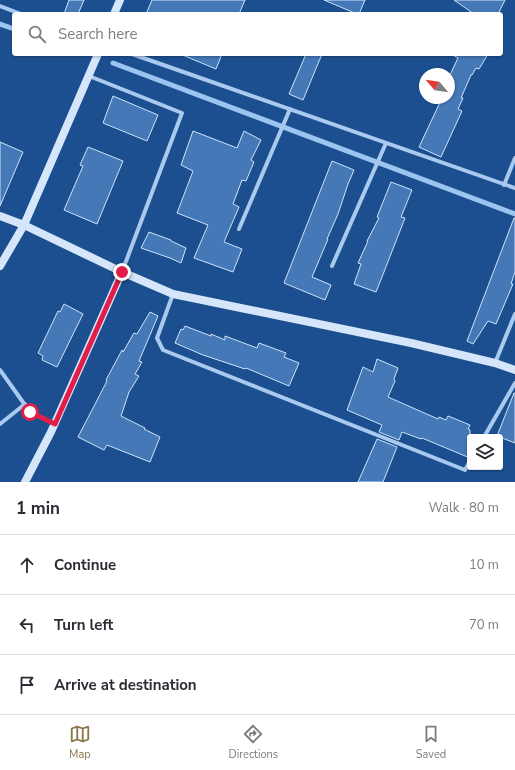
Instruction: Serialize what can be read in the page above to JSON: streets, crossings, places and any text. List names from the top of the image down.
{
  "north": "top left",
  "page": {
    "search": "Search here",
    "heading": ["1 min", "Walk · 80 m"],
    "list": [
      ["Continue", "10 m"],
      ["Turn left", "70 m"],
      "Arrive at destination"
    ],
    "nav": ["Map", "Directions", "Saved"]
  }
}
